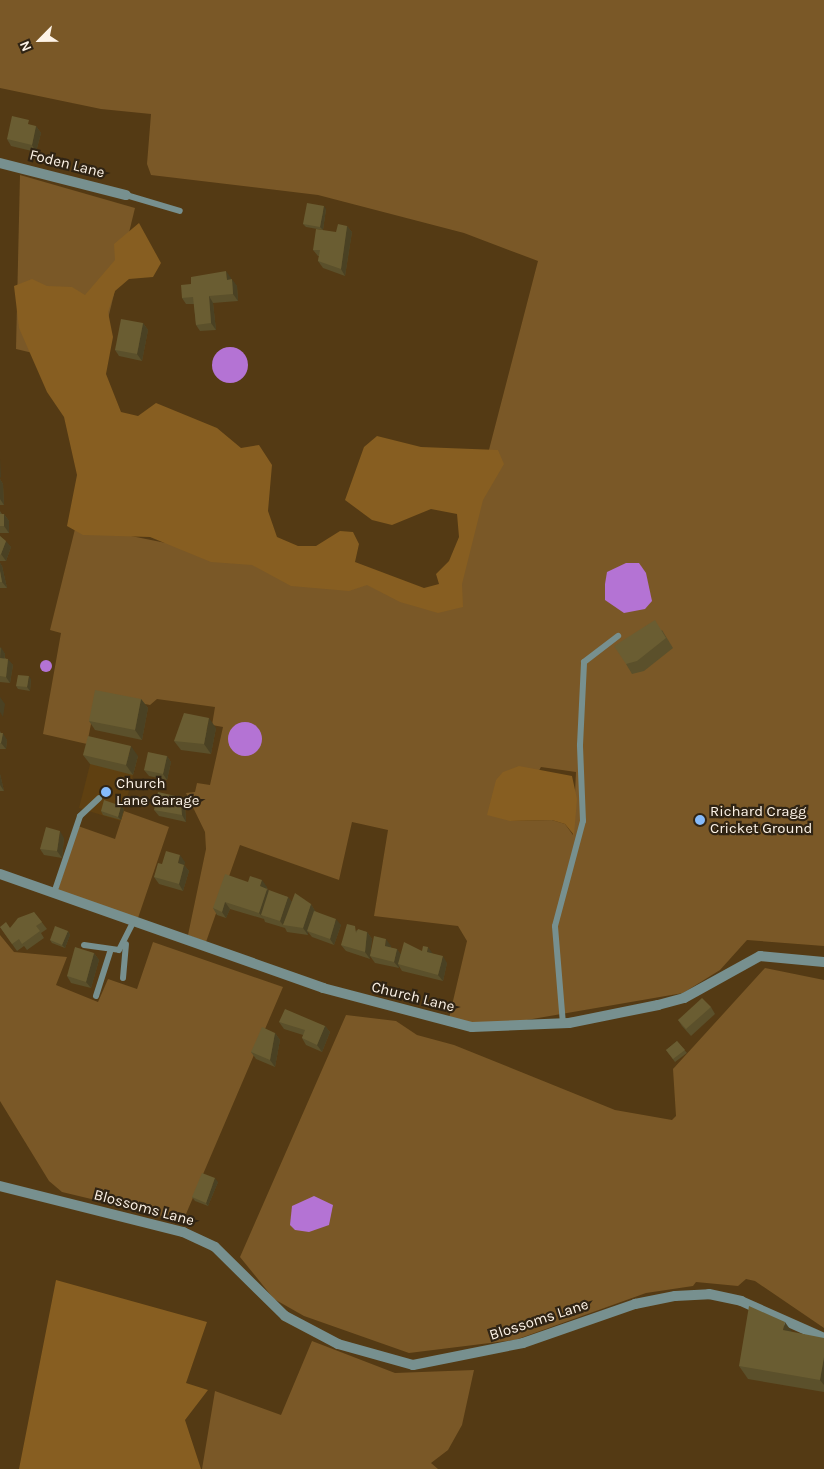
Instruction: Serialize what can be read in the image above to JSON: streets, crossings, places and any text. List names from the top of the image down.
{
  "streets": {
    "street": ["Foden Lane", "Church Lane", "Blossoms Lane"]
  },
  "places": ["Church Lane Garage", "Richard Cragg Cricket Ground"],
  "north": "bottom left"
}
